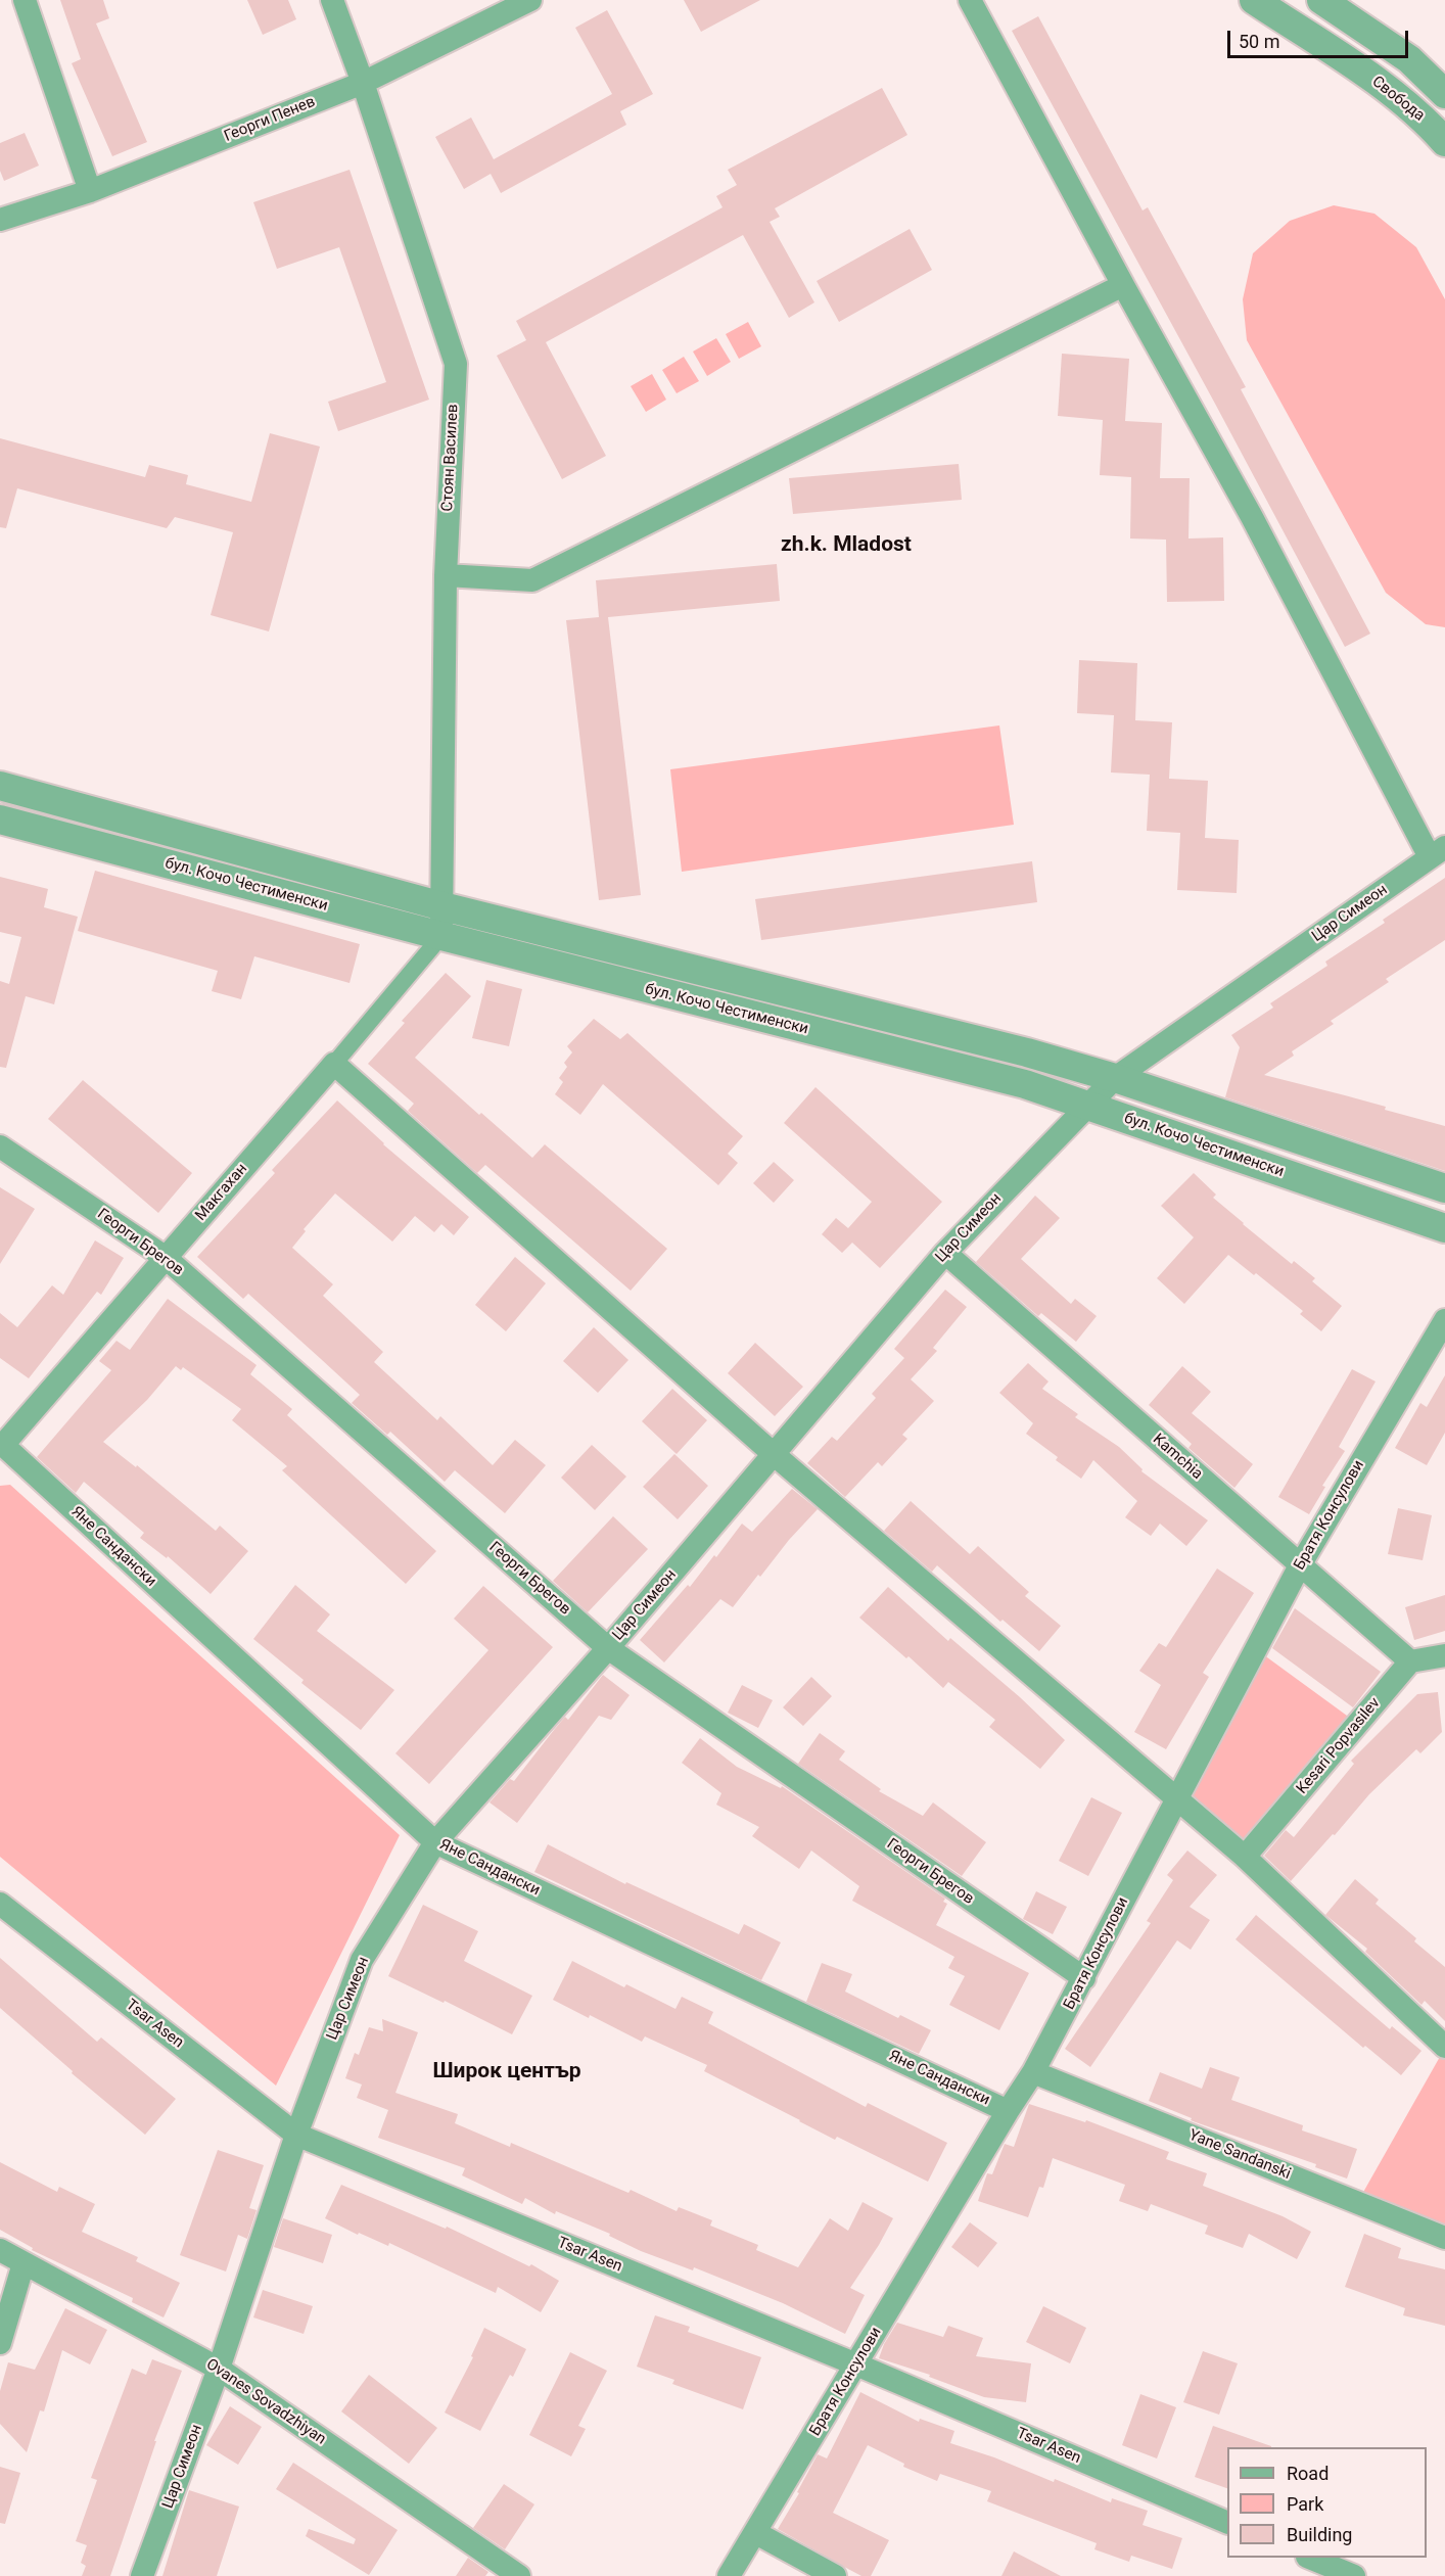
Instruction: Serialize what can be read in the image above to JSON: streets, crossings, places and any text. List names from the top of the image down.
{
  "streets": {
    "street": [
      "Свобода",
      "Георги Пенев",
      "Стоян Василев",
      "бул. Кочо Честименски",
      "Цар Симеон",
      "Макгахан",
      "Георги Брегов",
      "Kamchia",
      "Братя Консулови",
      "Яне Сандански",
      "Kesari Popvasilev",
      "Tsar Asen",
      "Yane Sandanski",
      "Ovanes Sovadzhiyan"
    ]
  },
  "crossings": [
    ["Георги Пенев", "Стоян Василев"],
    ["Стоян Василев", "бул. Кочо Честименски"],
    ["Стоян Василев", "Макгахан"],
    ["бул. Кочо Честименски", "Цар Симеон"],
    ["бул. Кочо Честименски", "Макгахан"],
    ["Цар Симеон", "Георги Брегов"],
    ["Цар Симеон", "Kamchia"],
    ["Цар Симеон", "Яне Сандански"],
    ["Цар Симеон", "Tsar Asen"],
    ["Цар Симеон", "Ovanes Sovadzhiyan"],
    ["Макгахан", "Георги Брегов"],
    ["Макгахан", "Яне Сандански"],
    ["Георги Брегов", "Братя Консулови"],
    ["Kamchia", "Братя Консулови"],
    ["Kamchia", "Kesari Popvasilev"],
    ["Братя Консулови", "Яне Сандански"],
    ["Братя Консулови", "Tsar Asen"],
    ["Братя Консулови", "Yane Sandanski"]
  ],
  "districts": ["zh.k. Mladost", "Широк център"],
  "legend": ["Road", "Park", "Building"],
  "scale_bar": "50 m"
}
